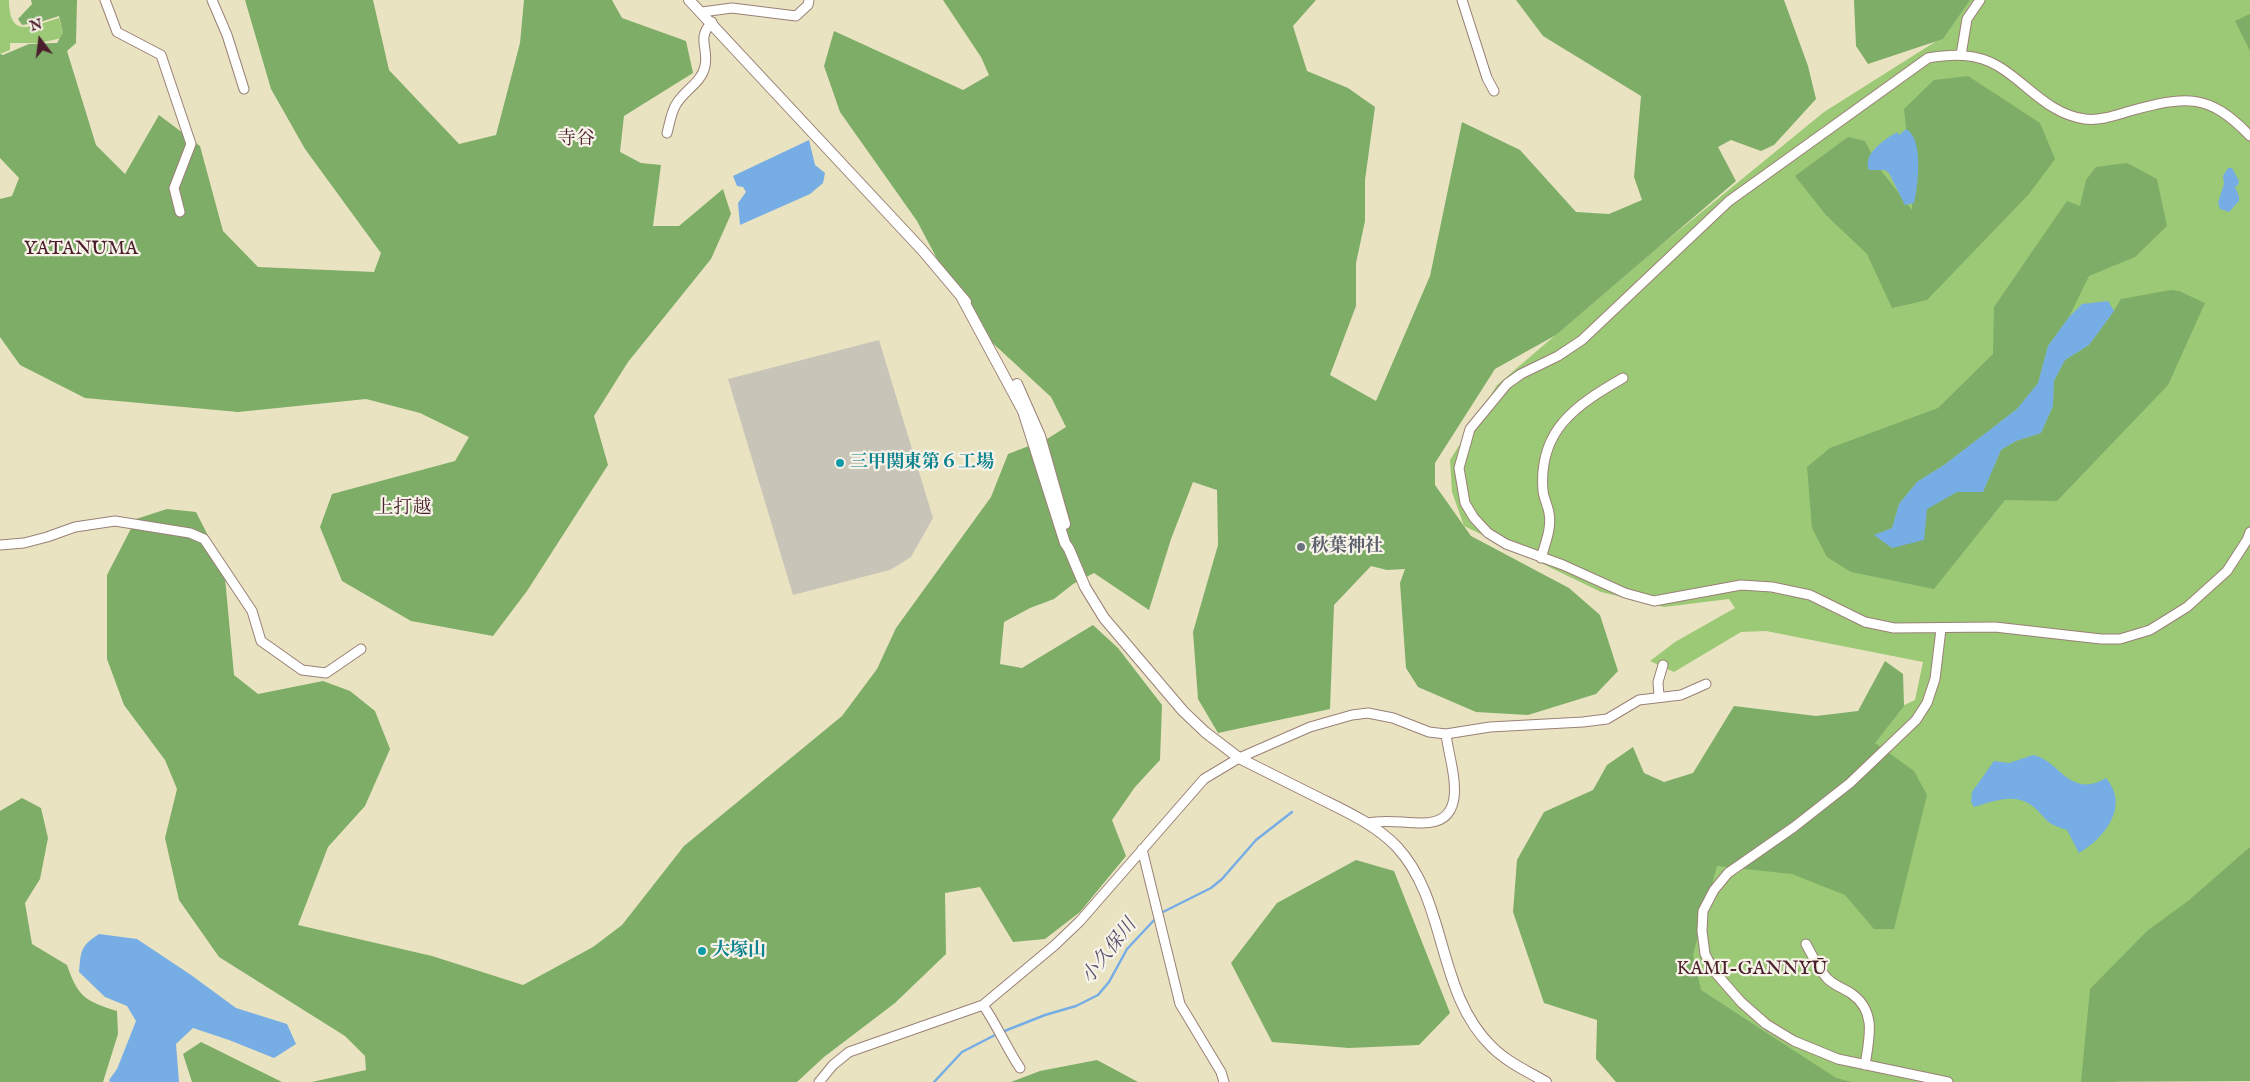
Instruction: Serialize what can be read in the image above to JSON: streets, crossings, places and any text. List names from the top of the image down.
{
  "districts": [
    "寺谷",
    "YATANUMA",
    "上打越",
    "KAMI-GANNYŪ"
  ],
  "water": ["小久保川"],
  "places": ["三甲関東第６工場", "秋葉神社", "大塚山"],
  "north": "top"
}
